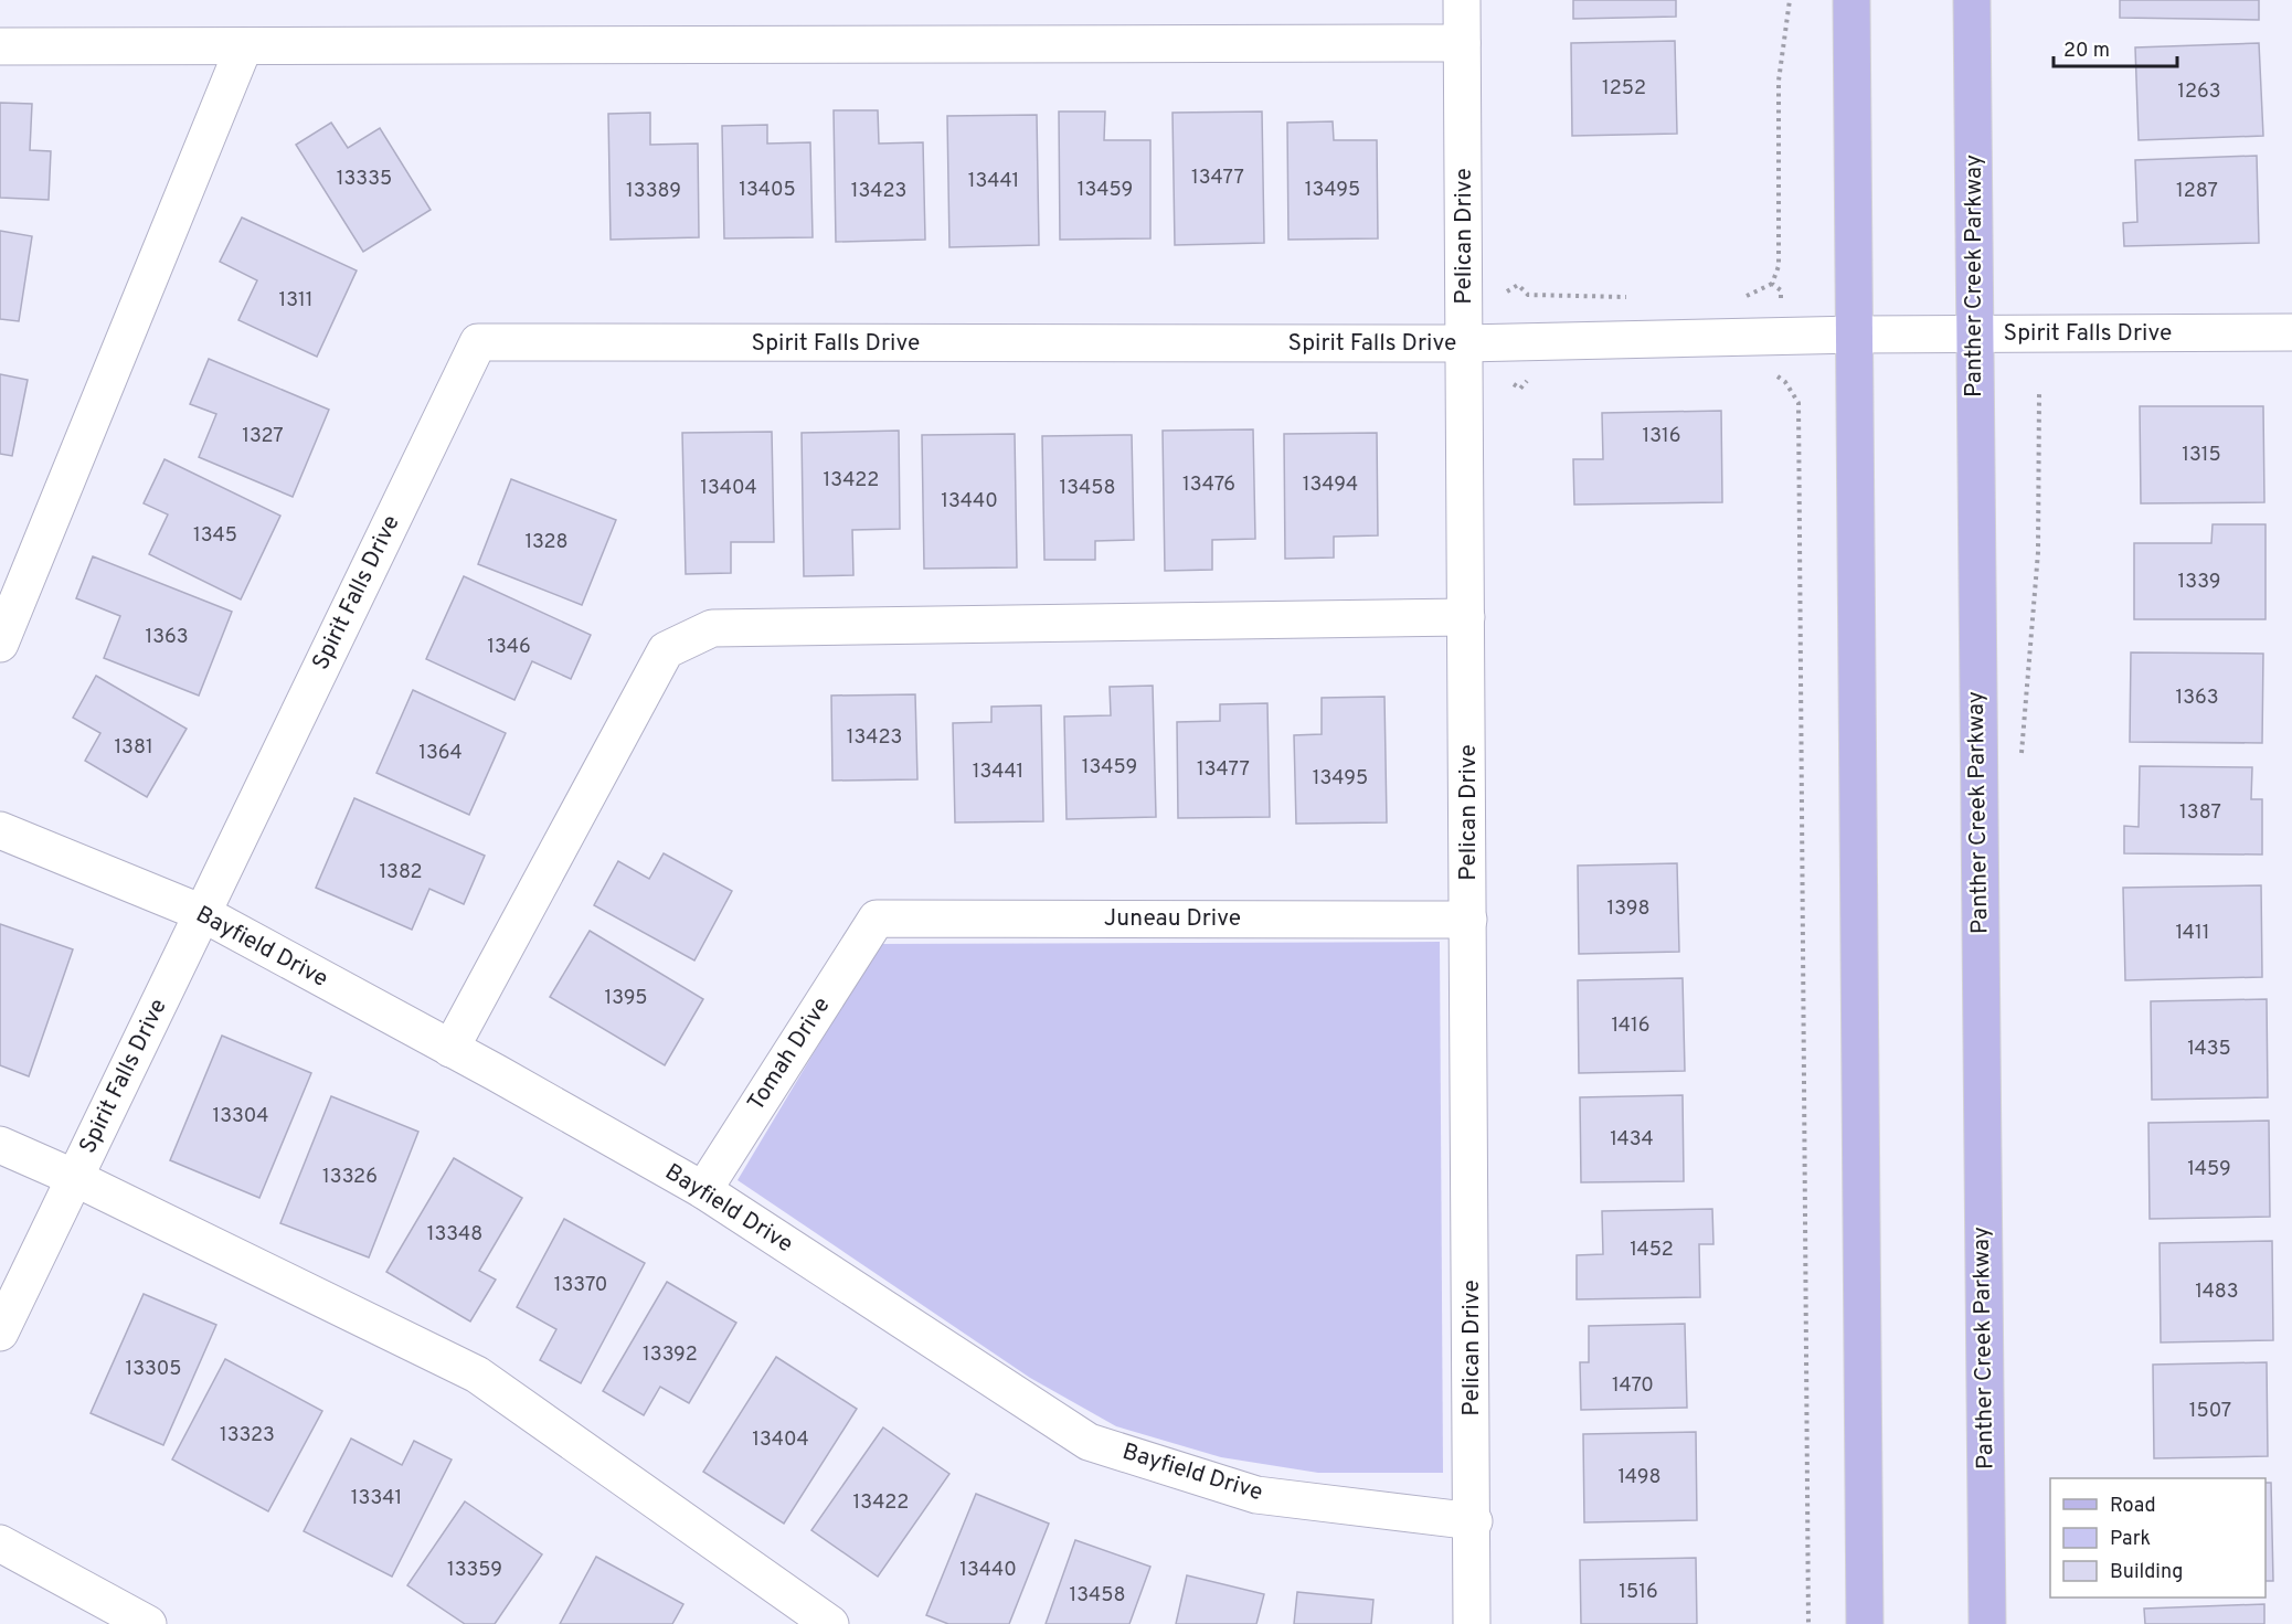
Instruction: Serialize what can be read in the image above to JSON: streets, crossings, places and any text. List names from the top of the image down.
{
  "streets": {
    "main road": ["Panther Creek Parkway"],
    "street": [
      "Pelican Drive",
      "Spirit Falls Drive",
      "Juneau Drive",
      "Bayfield Drive",
      "Tomah Drive"
    ]
  },
  "crossings": [
    ["Pelican Drive", "Spirit Falls Drive"],
    ["Pelican Drive", "Juneau Drive"],
    ["Pelican Drive", "Bayfield Drive"],
    ["Panther Creek Parkway", "Spirit Falls Drive"],
    ["Spirit Falls Drive", "Bayfield Drive"],
    ["Juneau Drive", "Tomah Drive"],
    ["Bayfield Drive", "Tomah Drive"]
  ],
  "house_numbers": [
    "1252",
    "1263",
    "13477",
    "13335",
    "13441",
    "13405",
    "13459",
    "13495",
    "13389",
    "13423",
    "1287",
    "1311",
    "1327",
    "1316",
    "1315",
    "13422",
    "13476",
    "13494",
    "13404",
    "13458",
    "13440",
    "1345",
    "1328",
    "1339",
    "1363",
    "1346",
    "1363",
    "13423",
    "1381",
    "1364",
    "13459",
    "13477",
    "13441",
    "13495",
    "1387",
    "1382",
    "1398",
    "1411",
    "1395",
    "1416",
    "1435",
    "13304",
    "1434",
    "1459",
    "13326",
    "13348",
    "1452",
    "13370",
    "1483",
    "13392",
    "13305",
    "1470",
    "1507",
    "13323",
    "13404",
    "1498",
    "13341",
    "13422",
    "13359",
    "13440",
    "1516",
    "13458"
  ],
  "legend": ["Road", "Park", "Building"],
  "scale_bar": "20 m"
}
